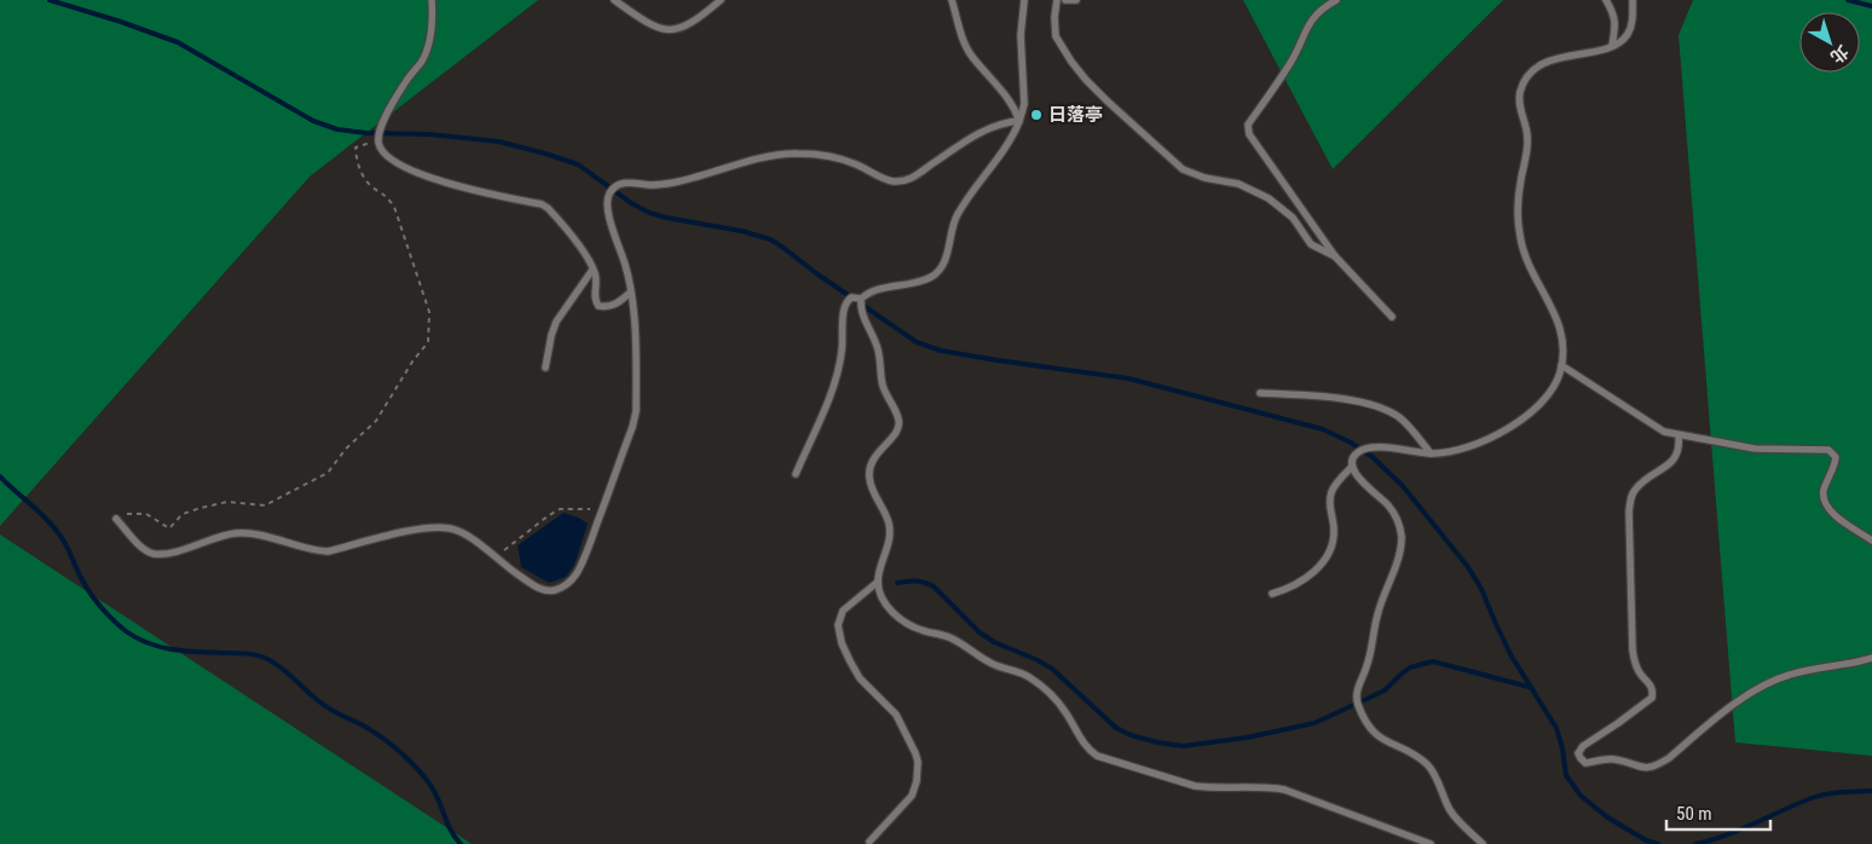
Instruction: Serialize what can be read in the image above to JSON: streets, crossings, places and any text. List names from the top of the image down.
{
  "places": ["日落亭"],
  "scale_bar": "50 m",
  "north": "bottom right"
}
